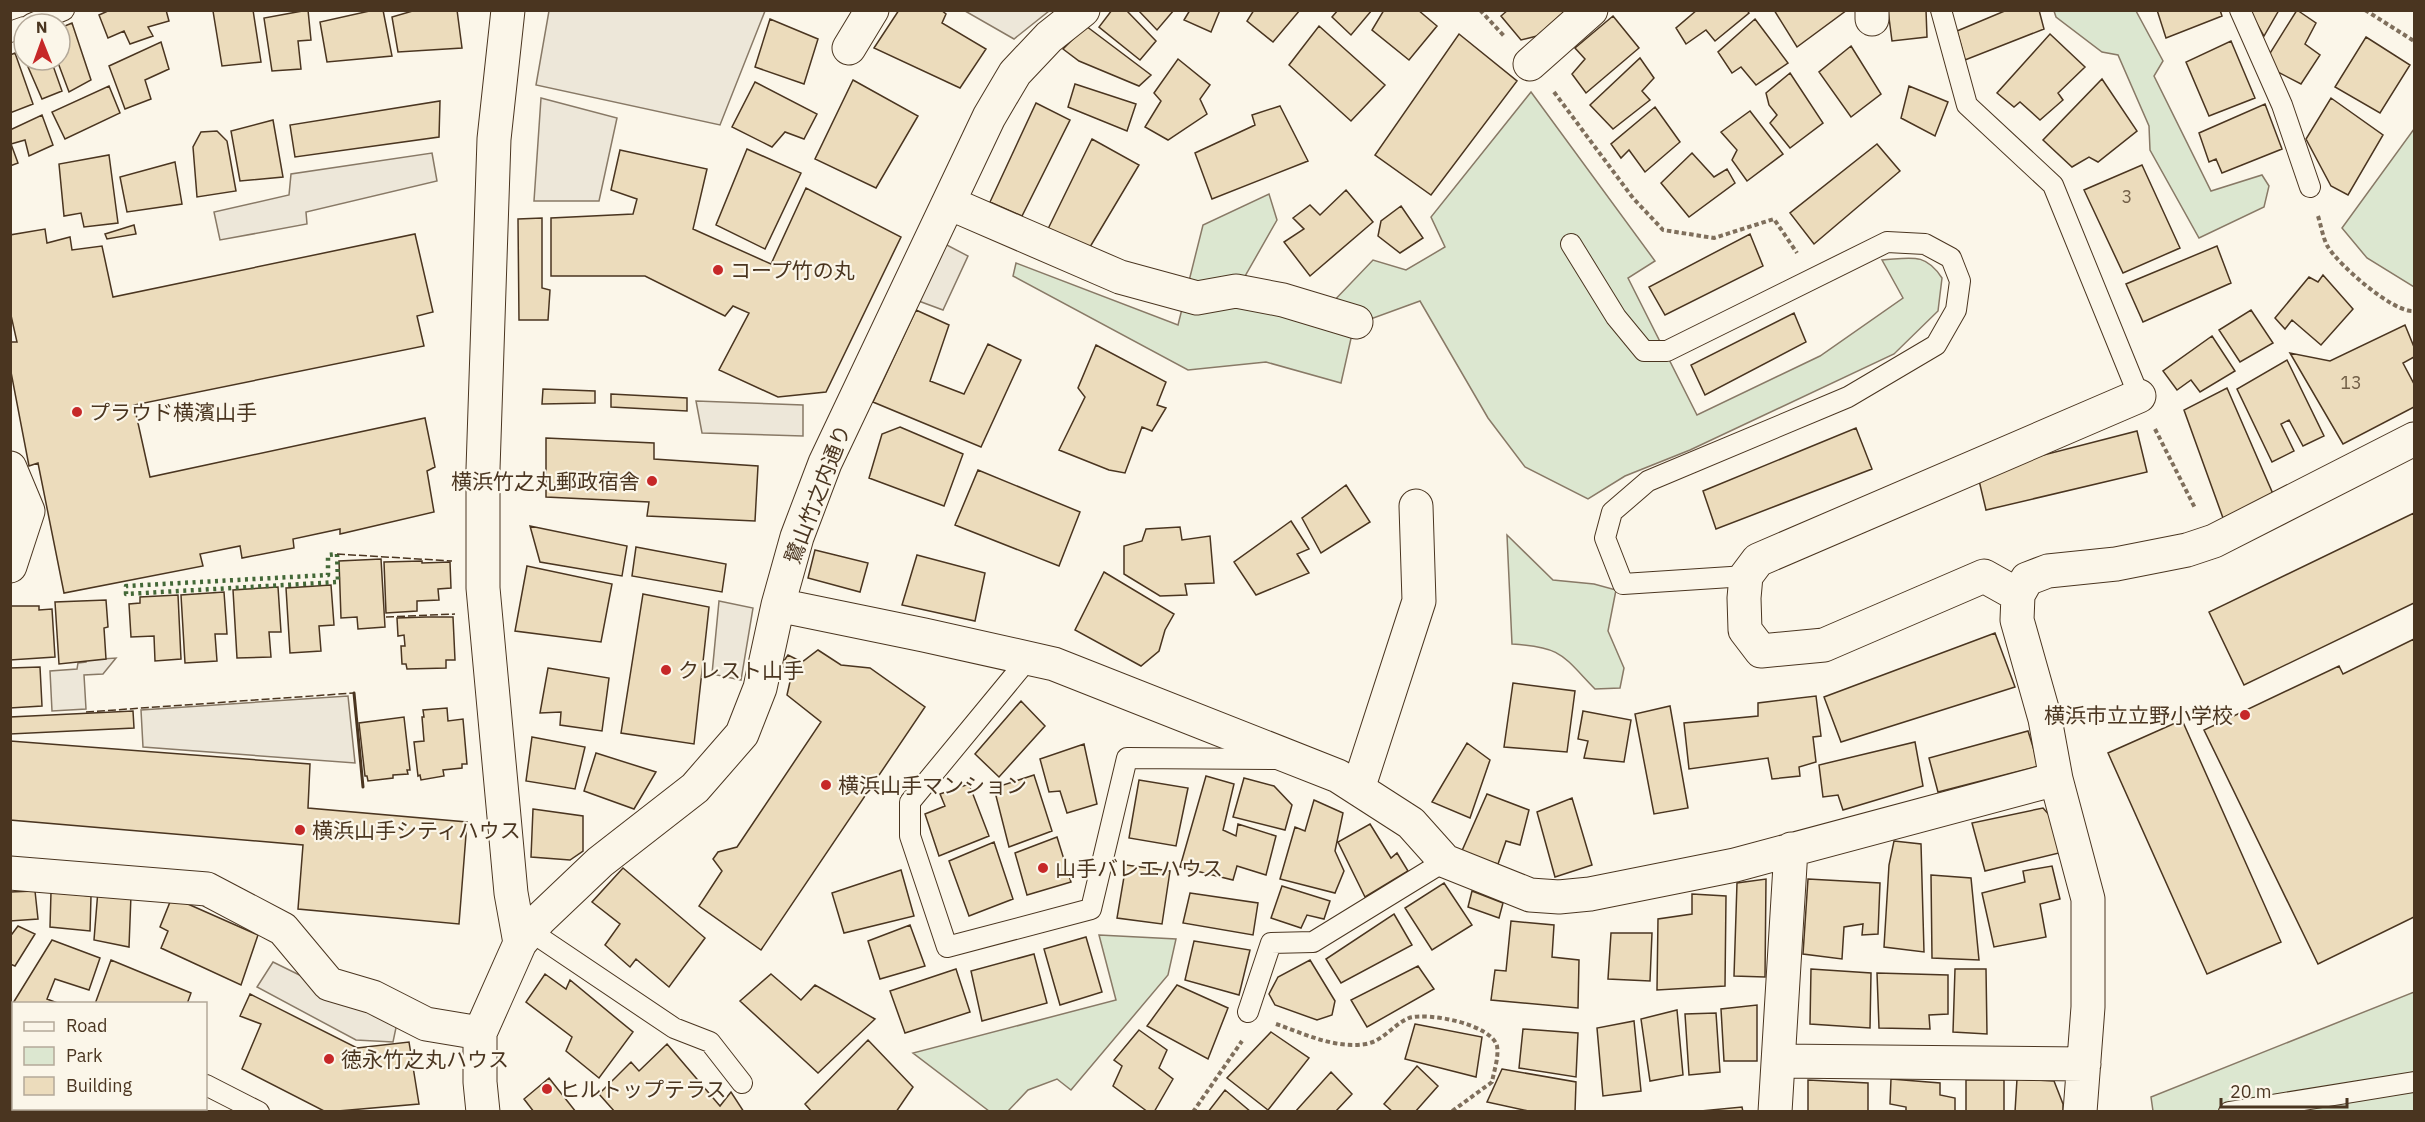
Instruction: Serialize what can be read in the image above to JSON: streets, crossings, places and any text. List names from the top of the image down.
{
  "streets": {
    "street": ["鷺山竹之内通り"]
  },
  "places": [
    "コープ竹の丸",
    "プラウド横濱山手",
    "横浜竹之丸郵政宿舎",
    "クレスト山手",
    "横浜市立立野小学校",
    "横浜山手マンション",
    "横浜山手シティハウス",
    "山手バレエハウス",
    "徳永竹之丸ハウス",
    "ヒルトップテラス"
  ],
  "house_numbers": ["3", "13"],
  "legend": ["Road", "Park", "Building"],
  "scale_bar": "20 m",
  "north": "top"
}
